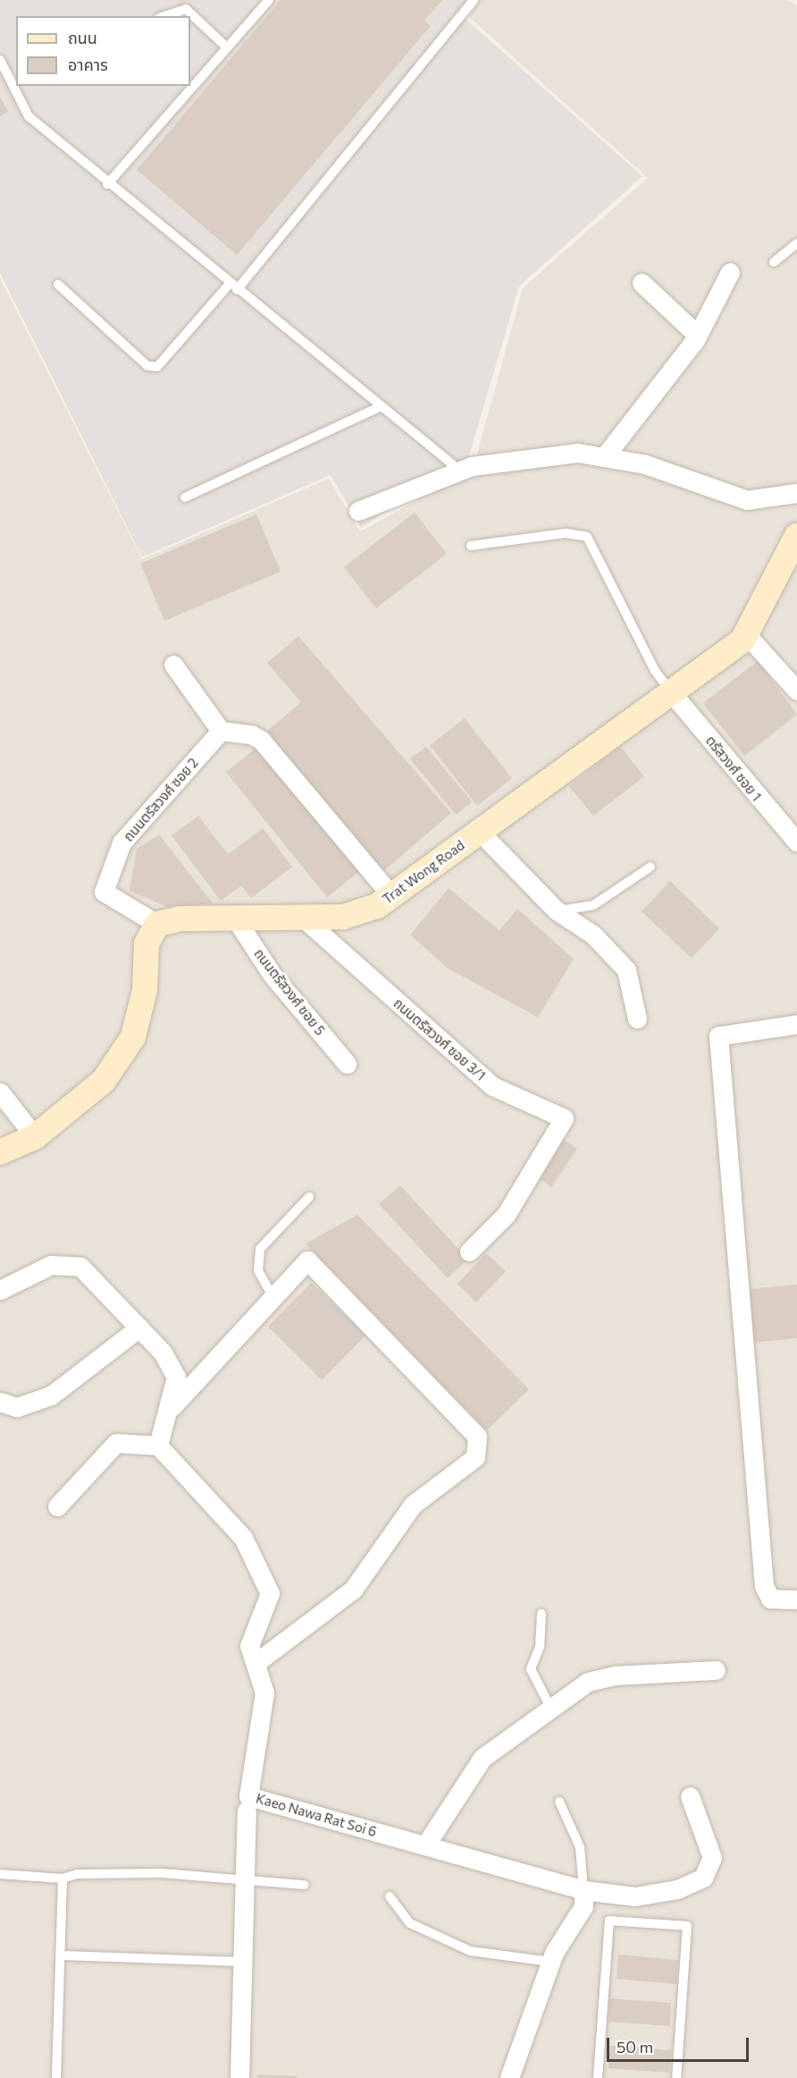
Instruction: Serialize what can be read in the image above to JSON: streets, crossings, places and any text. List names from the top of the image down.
{
  "streets": {
    "street": [
      "ตรัสวงศ์ ซอย 1",
      "ถนนตรัสวงศ์ ซอย 2",
      "Trat Wong Road",
      "ถนนตรัสวงศ์ ซอย 5",
      "ถนนตรัสวงศ์ ซอย 3/1",
      "Kaeo Nawa Rat Soi 6"
    ]
  },
  "crossings": [
    ["ตรัสวงศ์ ซอย 1", "Trat Wong Road"],
    ["ถนนตรัสวงศ์ ซอย 2", "Trat Wong Road"],
    ["Trat Wong Road", "ถนนตรัสวงศ์ ซอย 5"],
    ["Trat Wong Road", "ถนนตรัสวงศ์ ซอย 3/1"]
  ],
  "legend": ["ถนน", "อาคาร"],
  "scale_bar": "50 m"
}
